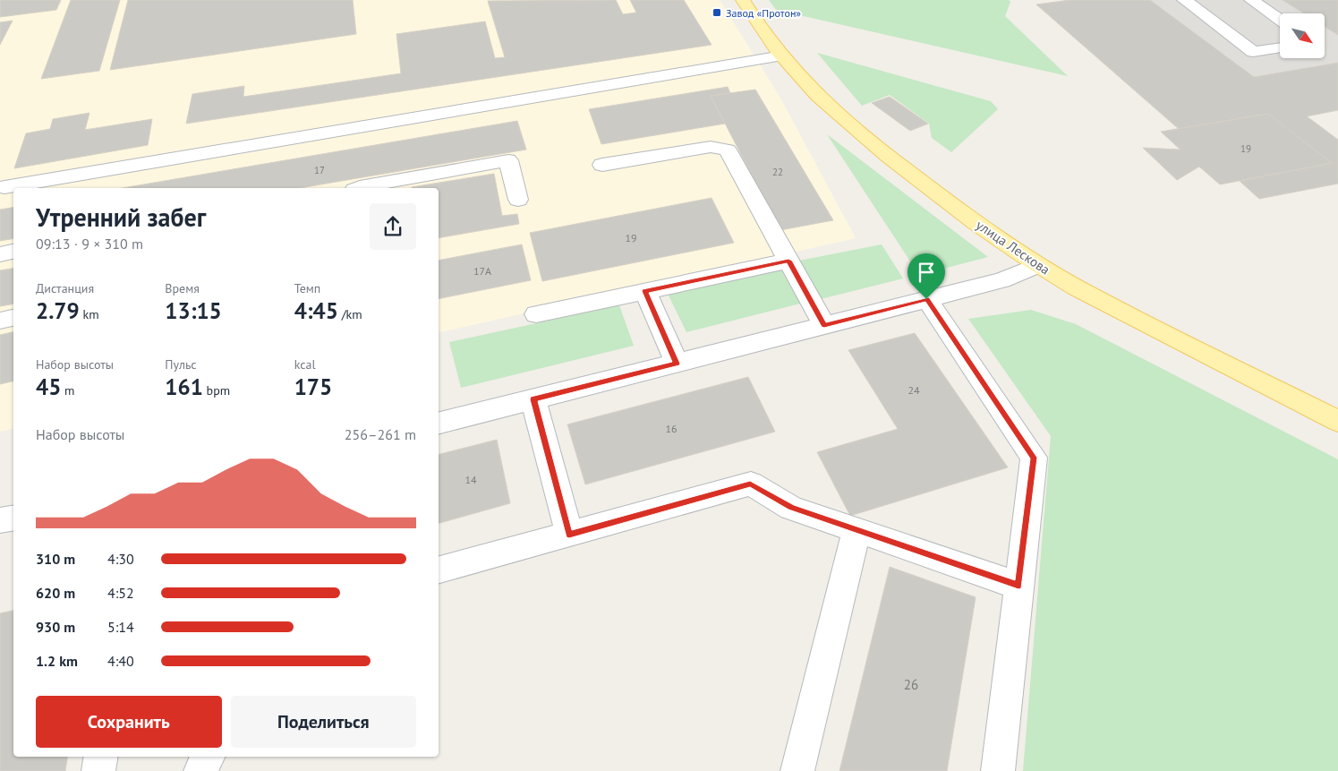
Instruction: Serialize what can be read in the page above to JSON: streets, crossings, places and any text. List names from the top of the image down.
{
  "streets": {
    "main road": ["улица Лескова"]
  },
  "places": {
    "transit": ["Завод «Протон»"]
  },
  "house_numbers": [
    "19",
    "17",
    "22",
    "19",
    "17А",
    "24",
    "16",
    "14",
    "26"
  ],
  "north": "bottom right",
  "page": {
    "heading": ["Утренний забег", "09:13 · 9 × 310 m"],
    "stats": [
      ["Дистанция", "2.79 km"],
      ["Время", "13:15"],
      ["Темп", "4:45 /km"],
      ["Набор высоты", "45 m"],
      ["Пульс", "161 bpm"],
      ["kcal", "175"]
    ],
    "chart": ["Набор высоты", "256–261 m"],
    "list": [
      {
        "name": "310 m",
        "note": "4:30"
      },
      {
        "name": "620 m",
        "note": "4:52"
      },
      {
        "name": "930 m",
        "note": "5:14"
      },
      {
        "name": "1.2 km",
        "note": "4:40"
      }
    ],
    "buttons": ["Сохранить", "Поделиться"]
  }
}
